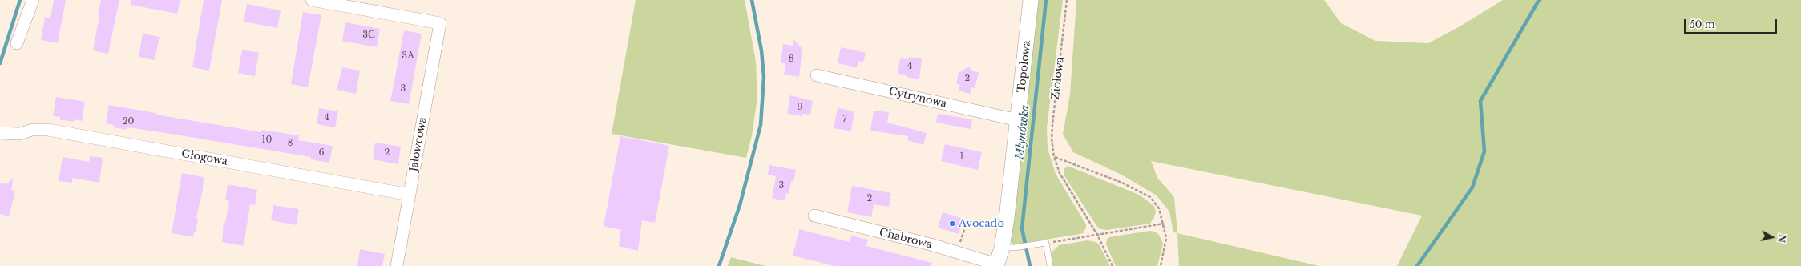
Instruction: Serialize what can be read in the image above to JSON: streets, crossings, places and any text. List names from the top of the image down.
{
  "streets": {
    "street": [
      "Topolowa",
      "Cytrynowa",
      "Jałowcowa",
      "Głogowa",
      "Chabrowa"
    ],
    "path": ["Ziołowa"]
  },
  "crossings": [
    ["Topolowa", "Cytrynowa"],
    ["Topolowa", "Chabrowa"],
    ["Jałowcowa", "Głogowa"]
  ],
  "water": ["Młynówka"],
  "places": ["Avocado"],
  "house_numbers": [
    "3C",
    "3A",
    "8",
    "4",
    "2",
    "3",
    "9",
    "4",
    "7",
    "20",
    "10",
    "8",
    "6",
    "2",
    "1",
    "3",
    "2"
  ],
  "scale_bar": "50 m",
  "north": "right"
}
